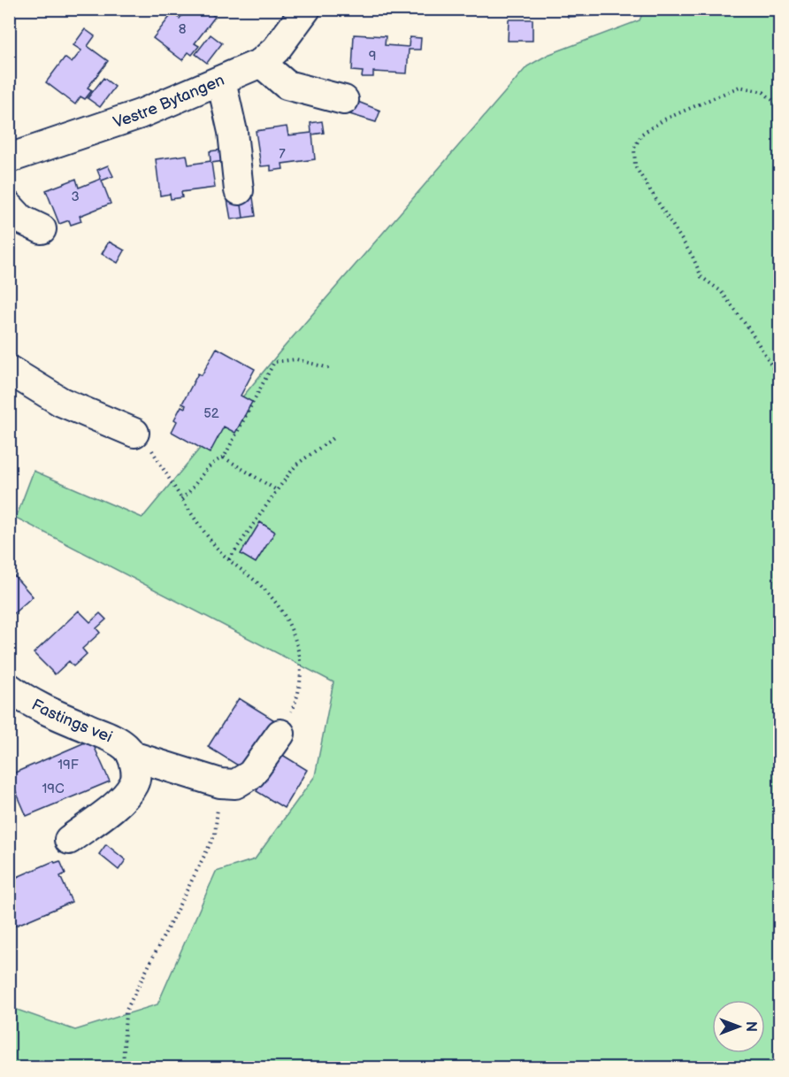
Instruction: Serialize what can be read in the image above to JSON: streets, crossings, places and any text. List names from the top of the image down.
{
  "streets": {
    "street": ["Vestre Bytangen", "Fastings vei"]
  },
  "house_numbers": [
    "8",
    "9",
    "7",
    "3",
    "52",
    "19F",
    "19C"
  ],
  "north": "right"
}
